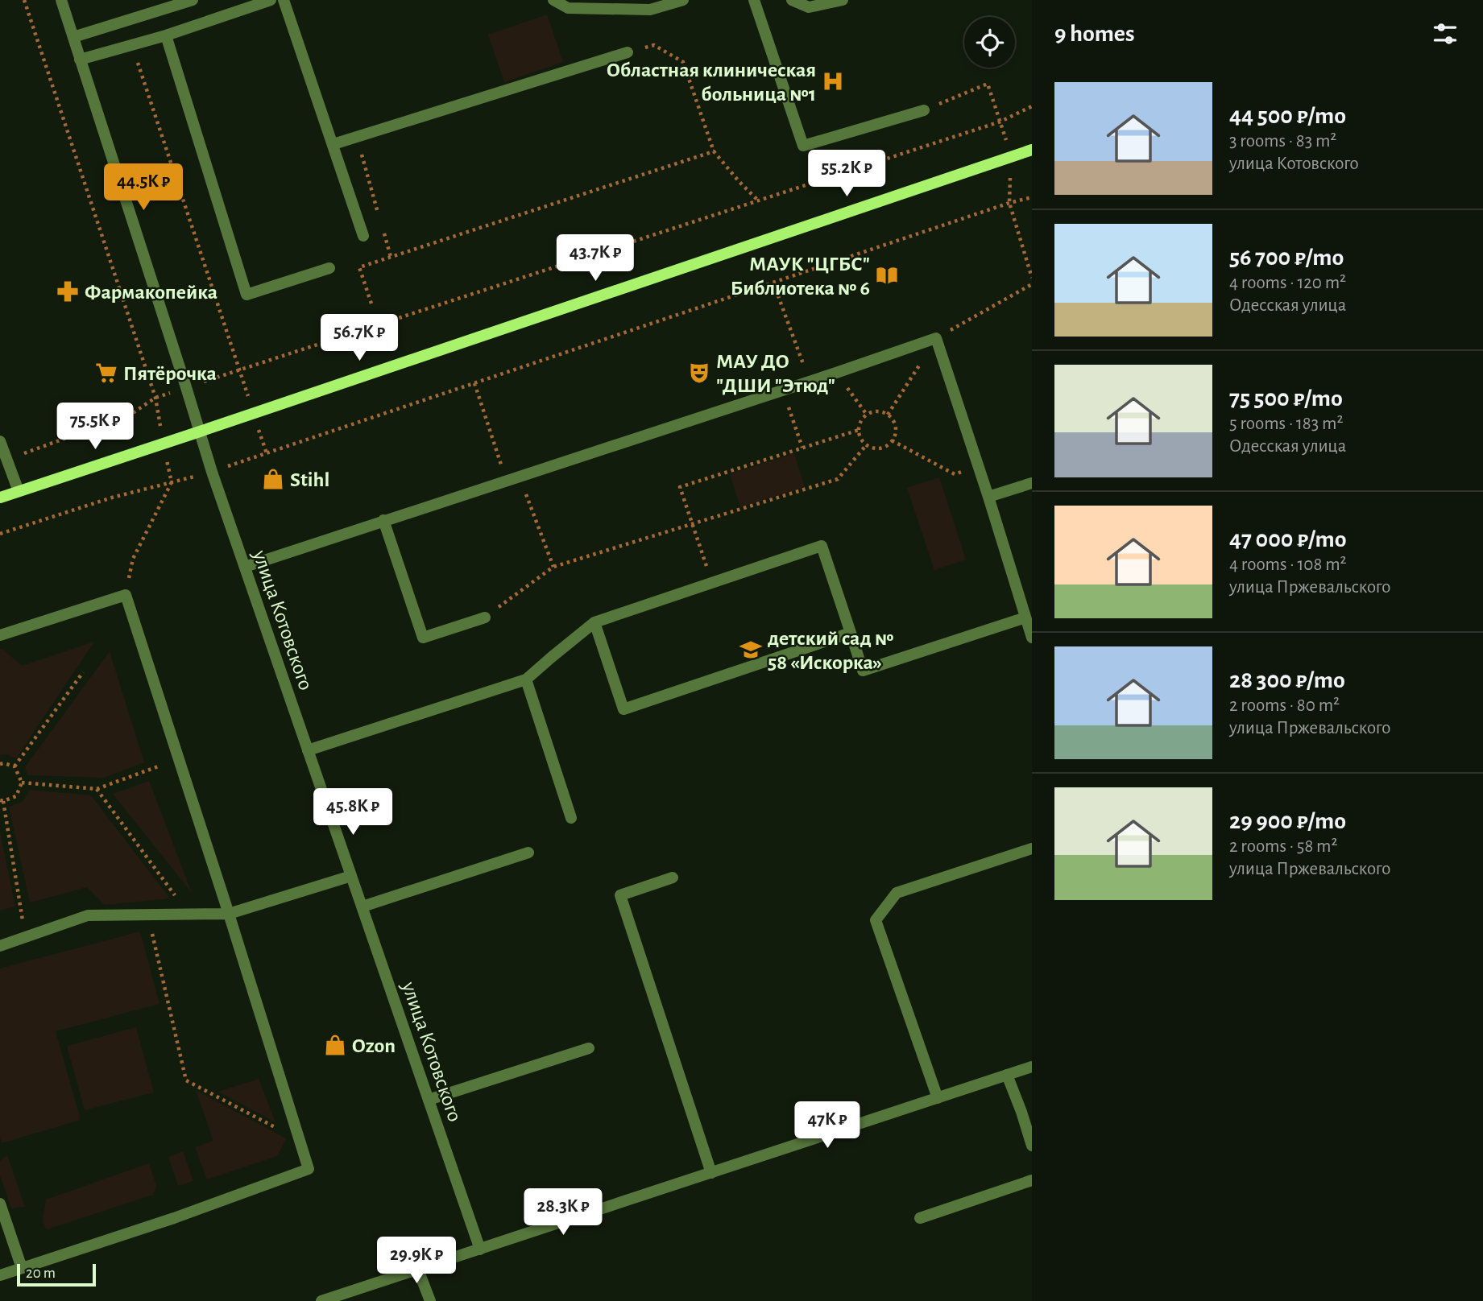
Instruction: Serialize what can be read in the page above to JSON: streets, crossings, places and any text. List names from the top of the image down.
{
  "streets": {
    "street": ["улица Котовского"]
  },
  "places": {
    "hospital": ["Областная клиническая больница №1"],
    "library": ["МАУК \"ЦГБС\" Библиотека № 6"],
    "pharmacy": ["Фармакопейка"],
    "supermarket": ["Пятёрочка"],
    "theatre": ["МАУ ДО \"ДШИ \"Этюд\""],
    "shop": ["Stihl", "Ozon"],
    "school or university": ["детский сад № 58 «Искорка»"]
  },
  "scale_bar": "20 m",
  "page": {
    "heading": "9 homes",
    "list": [
      {
        "name": "44 500 ₽/mo",
        "note": "3 rooms · 83 m² · улица Котовского"
      },
      {
        "name": "56 700 ₽/mo",
        "note": "4 rooms · 120 m² · Одесская улица"
      },
      {
        "name": "75 500 ₽/mo",
        "note": "5 rooms · 183 m² · Одесская улица"
      },
      {
        "name": "47 000 ₽/mo",
        "note": "4 rooms · 108 m² · улица Пржевальского"
      },
      {
        "name": "28 300 ₽/mo",
        "note": "2 rooms · 80 m² · улица Пржевальского"
      },
      {
        "name": "29 900 ₽/mo",
        "note": "2 rooms · 58 m² · улица Пржевальского"
      }
    ],
    "price": [
      "55.2K ₽",
      "44.5K ₽",
      "43.7K ₽",
      "56.7K ₽",
      "75.5K ₽",
      "45.8K ₽",
      "47K ₽",
      "28.3K ₽",
      "29.9K ₽"
    ],
    "scale": "20 m"
  }
}
